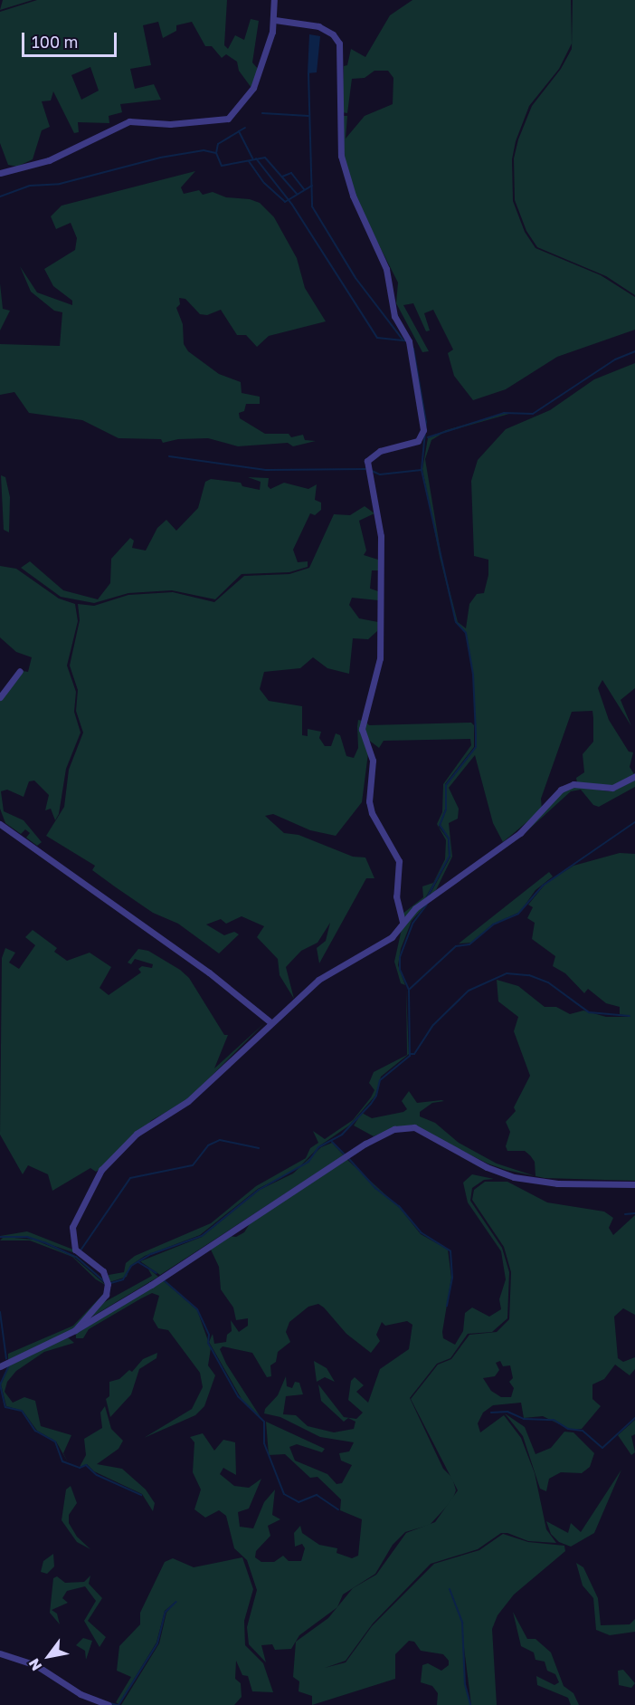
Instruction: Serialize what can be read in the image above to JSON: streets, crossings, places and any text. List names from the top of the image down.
{
  "scale_bar": "100 m",
  "north": "bottom left"
}
